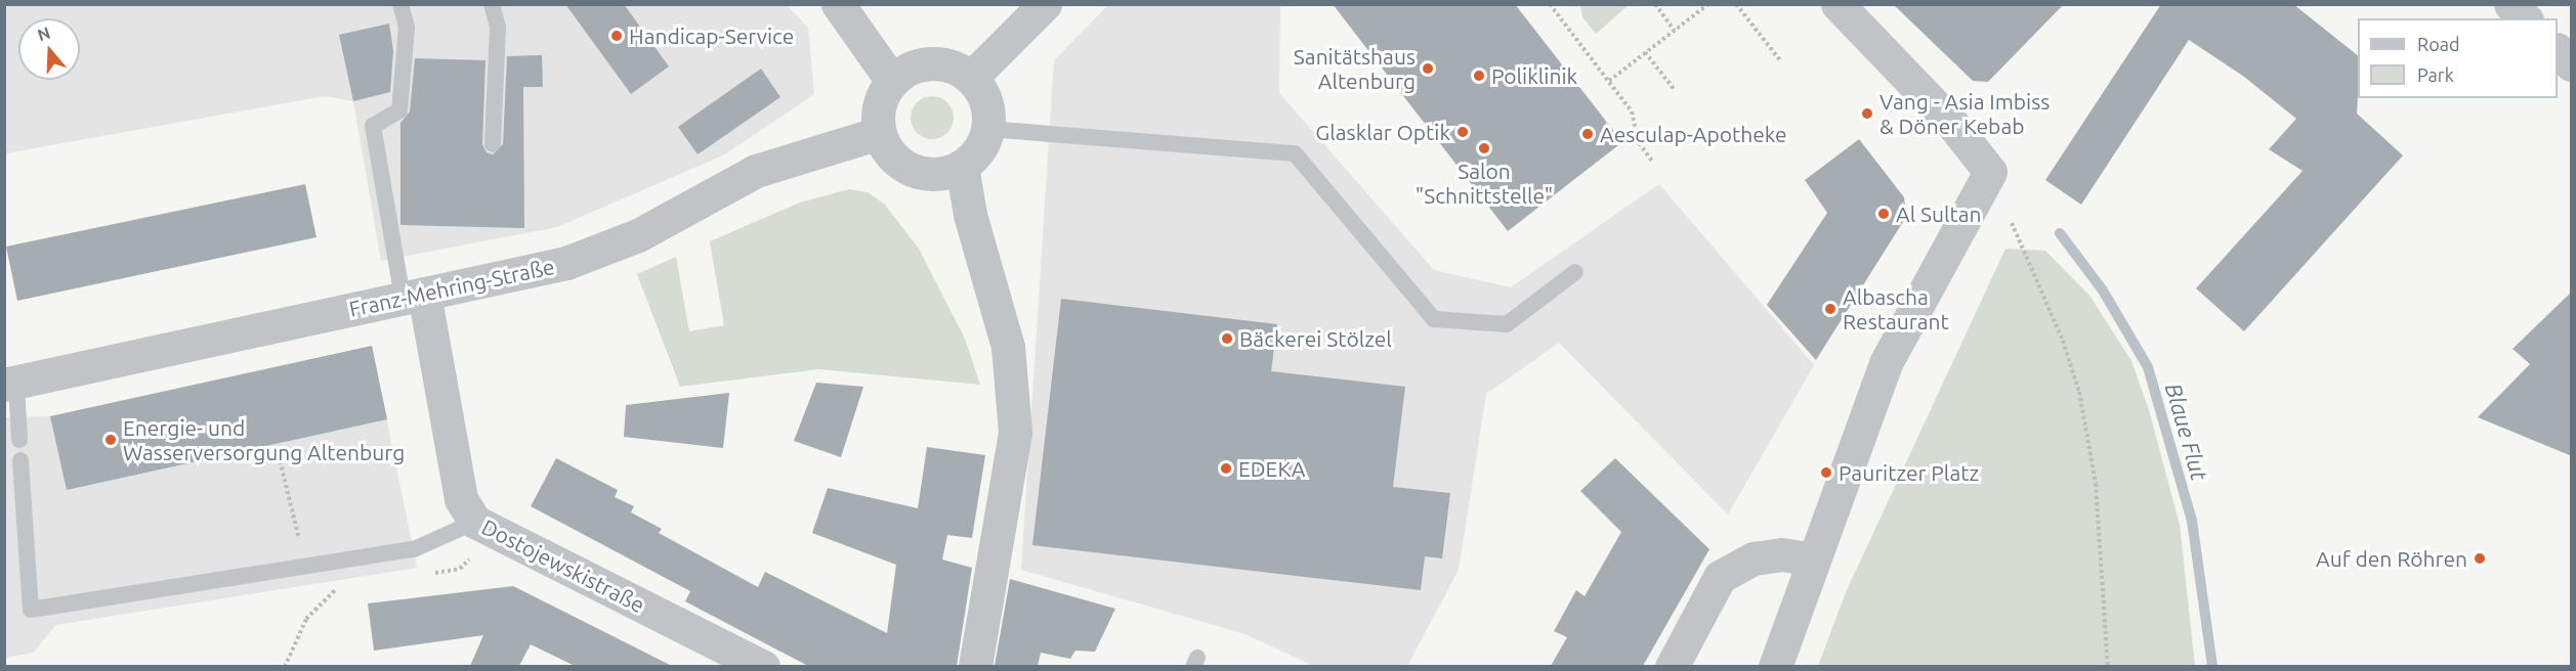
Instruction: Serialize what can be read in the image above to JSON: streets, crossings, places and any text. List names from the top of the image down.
{
  "streets": {
    "street": ["Franz-Mehring-Straße", "Dostojewskistraße"]
  },
  "crossings": [
    ["Franz-Mehring-Straße", "Dostojewskistraße"]
  ],
  "water": ["Blaue Flut"],
  "places": [
    "Handicap-Service",
    "Sanitätshaus Altenburg",
    "Poliklinik",
    "Vang - Asia Imbiss & Döner Kebab",
    "Glasklar Optik",
    "Aesculap-Apotheke",
    "Salon \"Schnittstelle\"",
    "Al Sultan",
    "Albascha Restaurant",
    "Bäckerei Stölzel",
    "Energie- und Wasserversorgung Altenburg",
    "EDEKA",
    "Pauritzer Platz",
    "Auf den Röhren"
  ],
  "legend": ["Road", "Park"],
  "north": "top"
}
